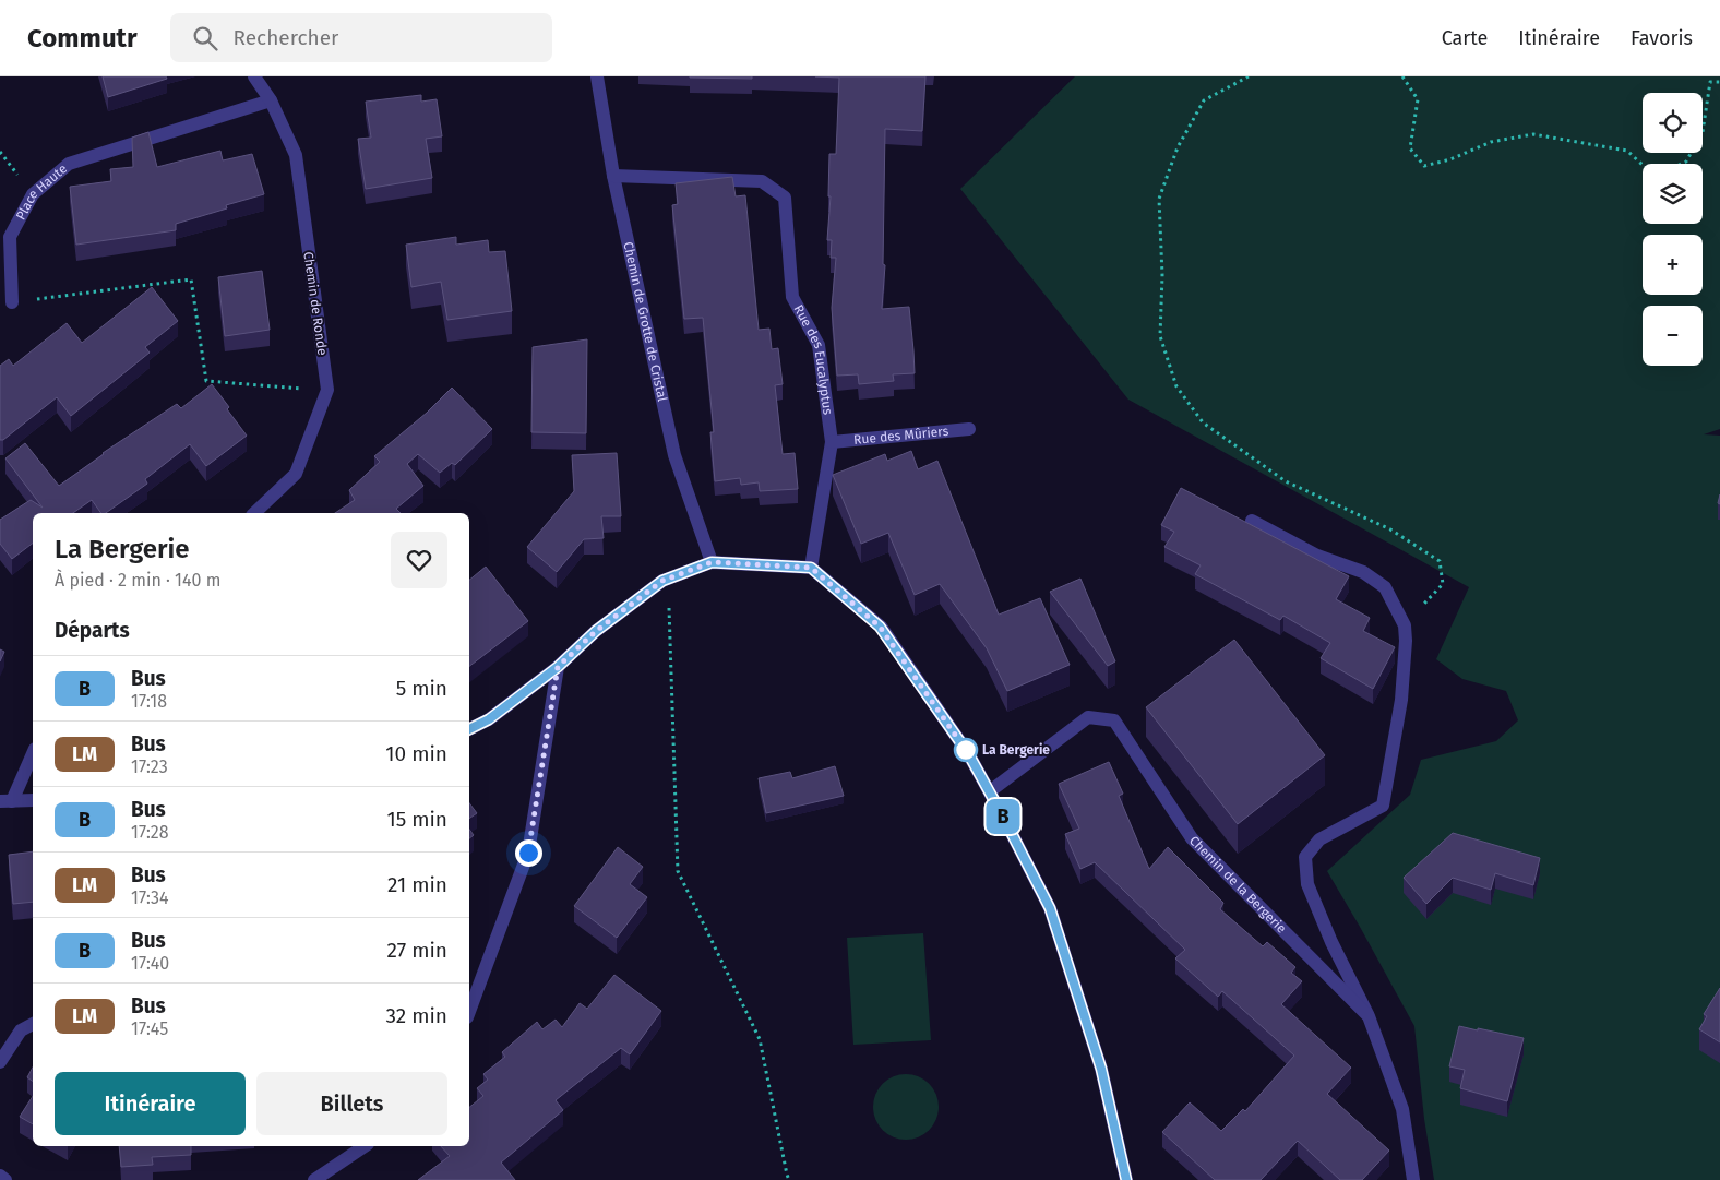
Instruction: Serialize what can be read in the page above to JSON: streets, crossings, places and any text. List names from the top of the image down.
{
  "streets": {
    "street": [
      "Place Haute",
      "Chemin de Ronde",
      "Chemin de Grotte de Cristal",
      "Rue des Eucalyptus",
      "Rue des Mûriers",
      "Chemin de la Bergerie"
    ]
  },
  "crossings": [
    ["Place Haute", "Chemin de Ronde"],
    ["Chemin de Grotte de Cristal", "Rue des Eucalyptus"],
    ["Rue des Eucalyptus", "Rue des Mûriers"]
  ],
  "places": ["La Bergerie"],
  "lines": ["bus line B"],
  "page": {
    "header": "Commutr",
    "search": "Rechercher",
    "nav": ["Carte", "Itinéraire", "Favoris"],
    "on_map": "B",
    "map_buttons": ["+", "−"],
    "heading": [
      ["La Bergerie", "À pied · 2 min · 140 m"],
      "Départs"
    ],
    "list": [
      {
        "mark": "B",
        "name": "Bus",
        "note": "17:18",
        "value": "5 min"
      },
      {
        "mark": "LM",
        "name": "Bus",
        "note": "17:23",
        "value": "10 min"
      },
      {
        "mark": "B",
        "name": "Bus",
        "note": "17:28",
        "value": "15 min"
      },
      {
        "mark": "LM",
        "name": "Bus",
        "note": "17:34",
        "value": "21 min"
      },
      {
        "mark": "B",
        "name": "Bus",
        "note": "17:40",
        "value": "27 min"
      },
      {
        "mark": "LM",
        "name": "Bus",
        "note": "17:45",
        "value": "32 min"
      }
    ],
    "buttons": ["Itinéraire", "Billets"]
  }
}
